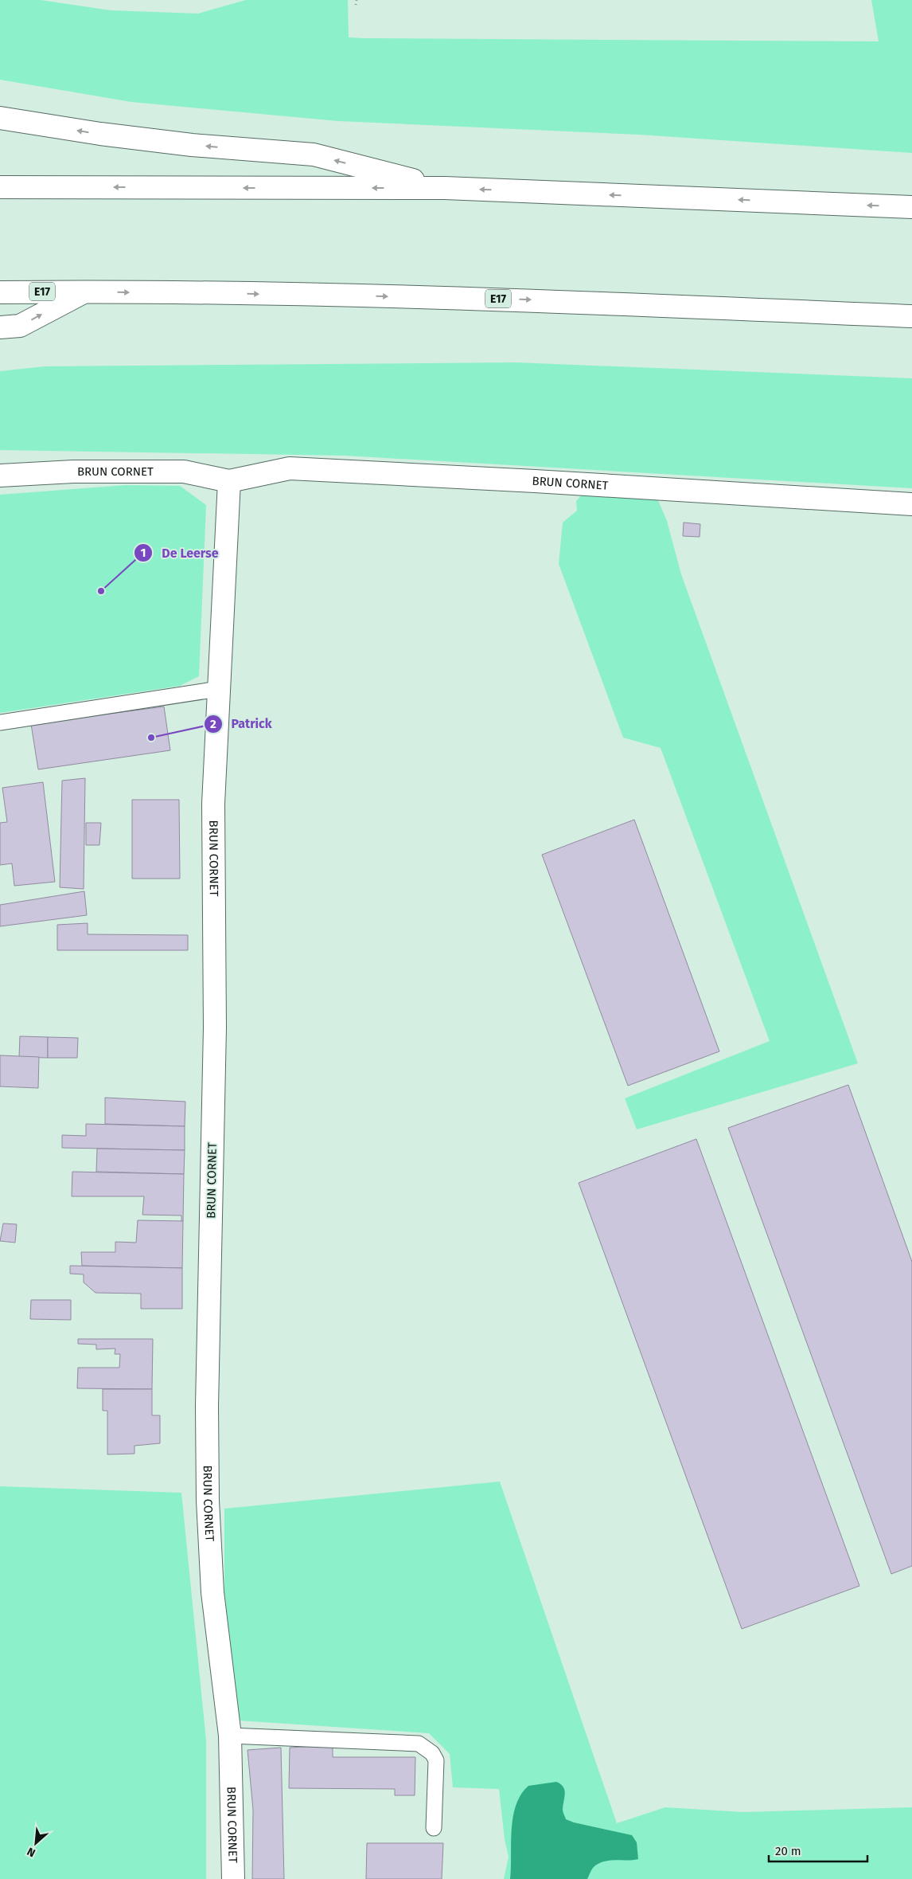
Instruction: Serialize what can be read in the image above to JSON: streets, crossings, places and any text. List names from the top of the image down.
{
  "streets": {
    "main road": ["E17", "BRUN CORNET"]
  },
  "places": ["De Leerse", "Patrick"],
  "scale_bar": "20 m",
  "north": "bottom left"
}
